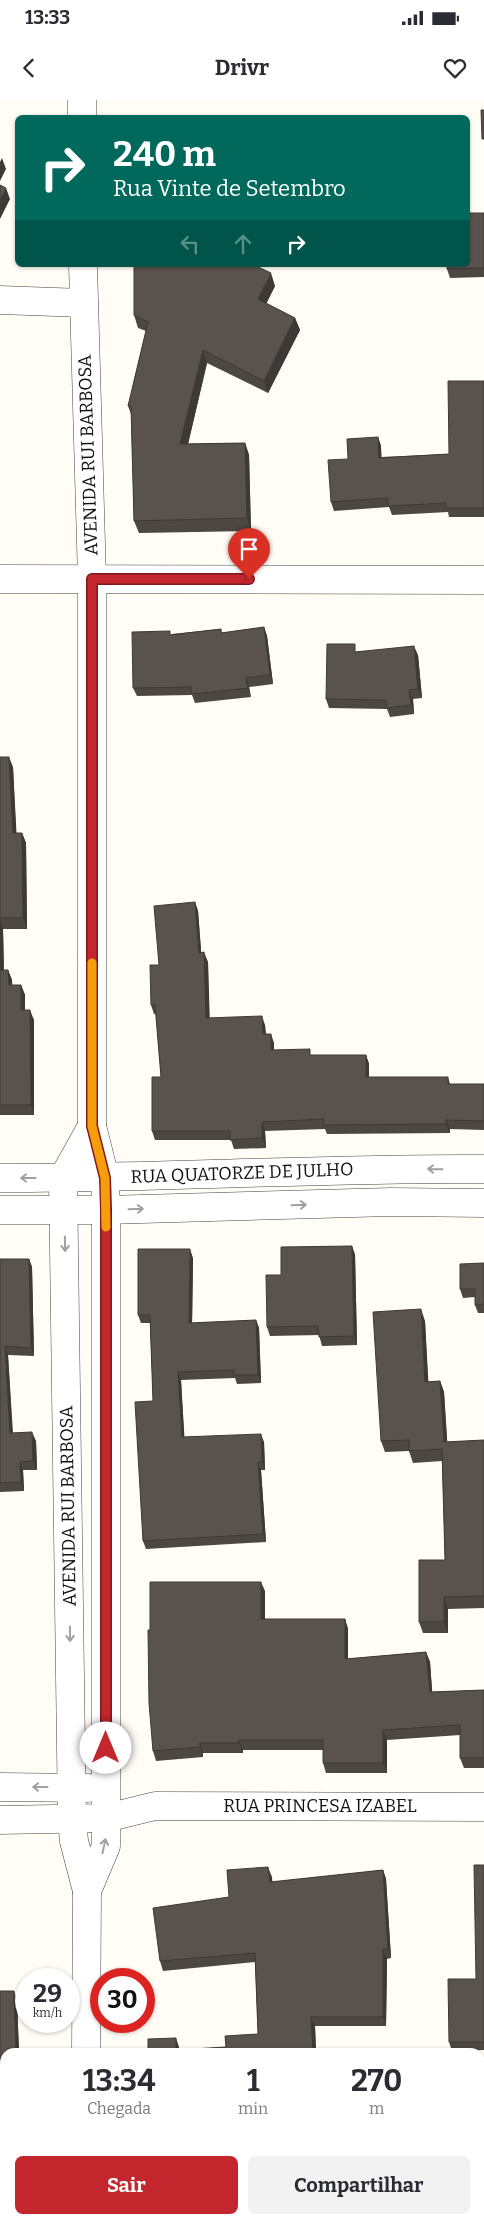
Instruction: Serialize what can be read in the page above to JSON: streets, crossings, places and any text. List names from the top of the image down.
{
  "streets": {
    "street": ["AVENIDA RUI BARBOSA", "RUA QUATORZE DE JULHO", "RUA PRINCESA IZABEL"]
  },
  "crossings": [
    ["AVENIDA RUI BARBOSA", "RUA QUATORZE DE JULHO"],
    ["AVENIDA RUI BARBOSA", "RUA PRINCESA IZABEL"]
  ],
  "page": {
    "status": "13:33",
    "header": "Drivr",
    "turn": ["240 m", "Rua Vinte de Setembro"],
    "speed": "29 km/h",
    "limit": "30",
    "eta": [
      "13:34",
      "Chegada",
      "1",
      "min",
      "270",
      "m"
    ],
    "buttons": ["Sair", "Compartilhar"]
  }
}
